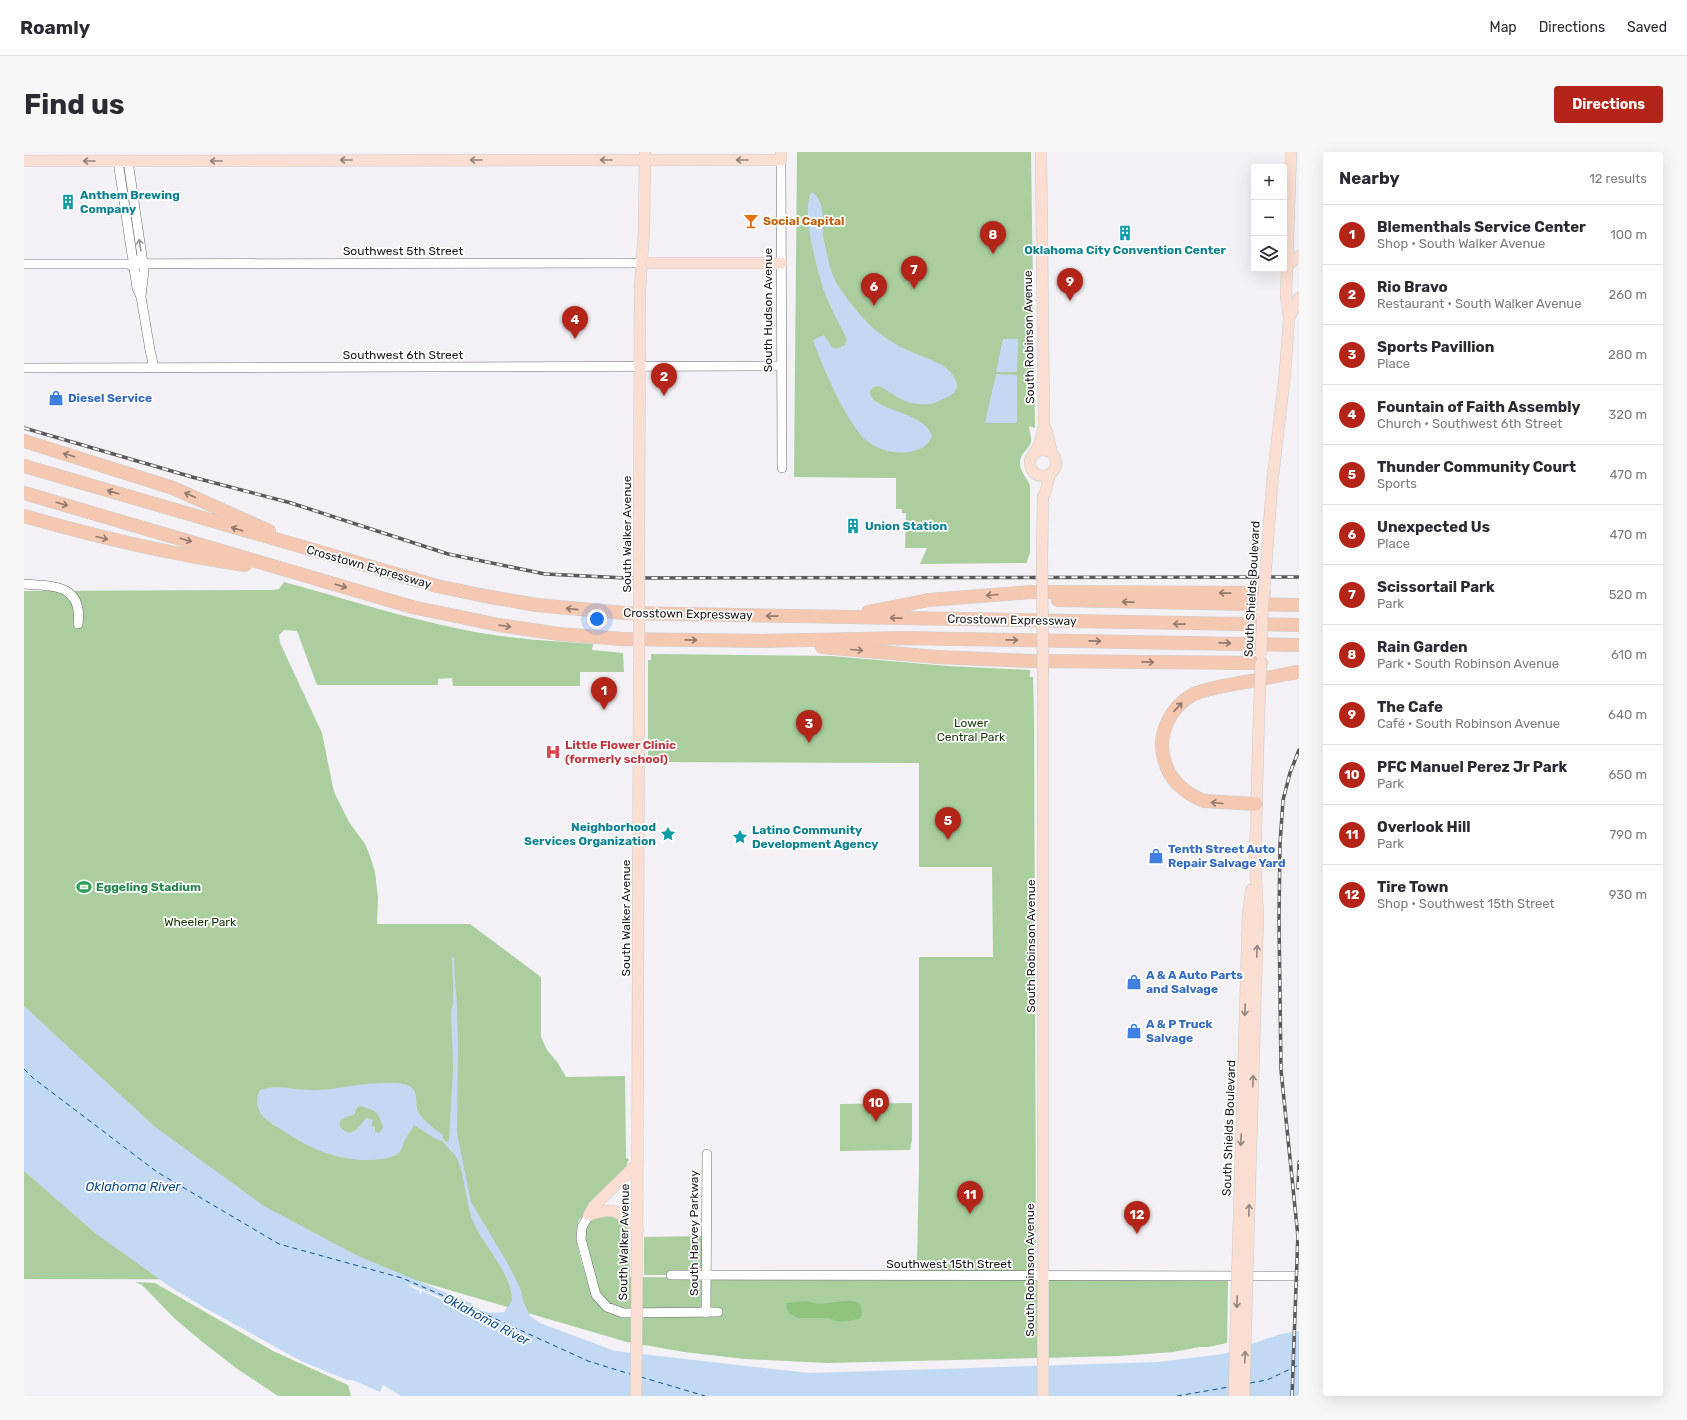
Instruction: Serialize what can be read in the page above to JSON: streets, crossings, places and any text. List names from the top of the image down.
{
  "streets": {
    "highway": ["Crosstown Expressway"],
    "main road": [
      "Southwest 5th Street",
      "South Robinson Avenue",
      "South Walker Avenue",
      "South Shields Boulevard"
    ],
    "street": [
      "South Hudson Avenue",
      "Southwest 6th Street",
      "South Harvey Parkway",
      "Southwest 15th Street"
    ]
  },
  "crossings": [
    ["Southwest 5th Street", "South Hudson Avenue"],
    ["Southwest 5th Street", "South Walker Avenue"],
    ["South Hudson Avenue", "Southwest 6th Street"],
    ["South Robinson Avenue", "Southwest 15th Street"],
    ["Southwest 6th Street", "South Walker Avenue"],
    ["South Walker Avenue", "South Harvey Parkway"],
    ["South Harvey Parkway", "Southwest 15th Street"]
  ],
  "water": ["Oklahoma River"],
  "parks": ["Lower Central Park", "Wheeler Park"],
  "places": {
    "building": ["Anthem Brewing Company", "Oklahoma City Convention Center", "Union Station"],
    "bar": ["Social Capital"],
    "shop": [
      "Diesel Service",
      "Tenth Street Auto Repair Salvage Yard",
      "A & A Auto Parts and Salvage",
      "A & P Truck Salvage"
    ],
    "hospital": ["Little Flower Clinic (formerly school)"],
    "place": ["Neighborhood Services Organization", "Latino Community Development Agency"],
    "sports": ["Eggeling Stadium"]
  },
  "page": {
    "header": "Roamly",
    "nav": ["Map", "Directions", "Saved"],
    "buttons": "Directions",
    "title": "Find us",
    "heading": ["Nearby", "12 results"],
    "map_buttons": ["+", "−"],
    "list": [
      {
        "mark": "1",
        "name": "Blementhals Service Center",
        "note": "Shop · South Walker Avenue",
        "value": "100 m"
      },
      {
        "mark": "2",
        "name": "Rio Bravo",
        "note": "Restaurant · South Walker Avenue",
        "value": "260 m"
      },
      {
        "mark": "3",
        "name": "Sports Pavillion",
        "note": "Place",
        "value": "280 m"
      },
      {
        "mark": "4",
        "name": "Fountain of Faith Assembly",
        "note": "Church · Southwest 6th Street",
        "value": "320 m"
      },
      {
        "mark": "5",
        "name": "Thunder Community Court",
        "note": "Sports",
        "value": "470 m"
      },
      {
        "mark": "6",
        "name": "Unexpected Us",
        "note": "Place",
        "value": "470 m"
      },
      {
        "mark": "7",
        "name": "Scissortail Park",
        "note": "Park",
        "value": "520 m"
      },
      {
        "mark": "8",
        "name": "Rain Garden",
        "note": "Park · South Robinson Avenue",
        "value": "610 m"
      },
      {
        "mark": "9",
        "name": "The Cafe",
        "note": "Café · South Robinson Avenue",
        "value": "640 m"
      },
      {
        "mark": "10",
        "name": "PFC Manuel Perez Jr Park",
        "note": "Park",
        "value": "650 m"
      },
      {
        "mark": "11",
        "name": "Overlook Hill",
        "note": "Park",
        "value": "790 m"
      },
      {
        "mark": "12",
        "name": "Tire Town",
        "note": "Shop · Southwest 15th Street",
        "value": "930 m"
      }
    ],
    "pins": [
      "8",
      "7",
      "9",
      "6",
      "4",
      "2",
      "1",
      "3",
      "5",
      "10",
      "11",
      "12"
    ]
  }
}
